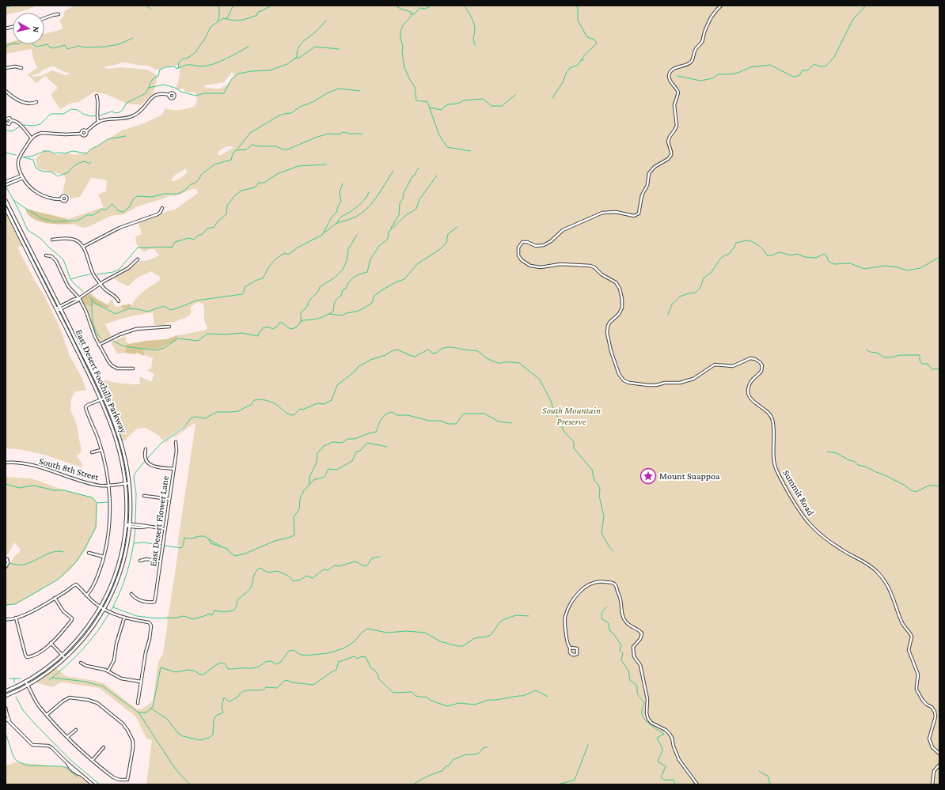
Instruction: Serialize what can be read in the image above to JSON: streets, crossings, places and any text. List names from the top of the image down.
{
  "streets": {
    "street": [
      "East Desert Foothills Parkway",
      "South 8th Street",
      "Summit Road",
      "East Desert Flower Lane"
    ]
  },
  "crossings": [
    ["East Desert Foothills Parkway", "South 8th Street"]
  ],
  "parks": ["South Mountain Preserve"],
  "places": {
    "place": ["Mount Suappoa"]
  },
  "north": "right"
}
